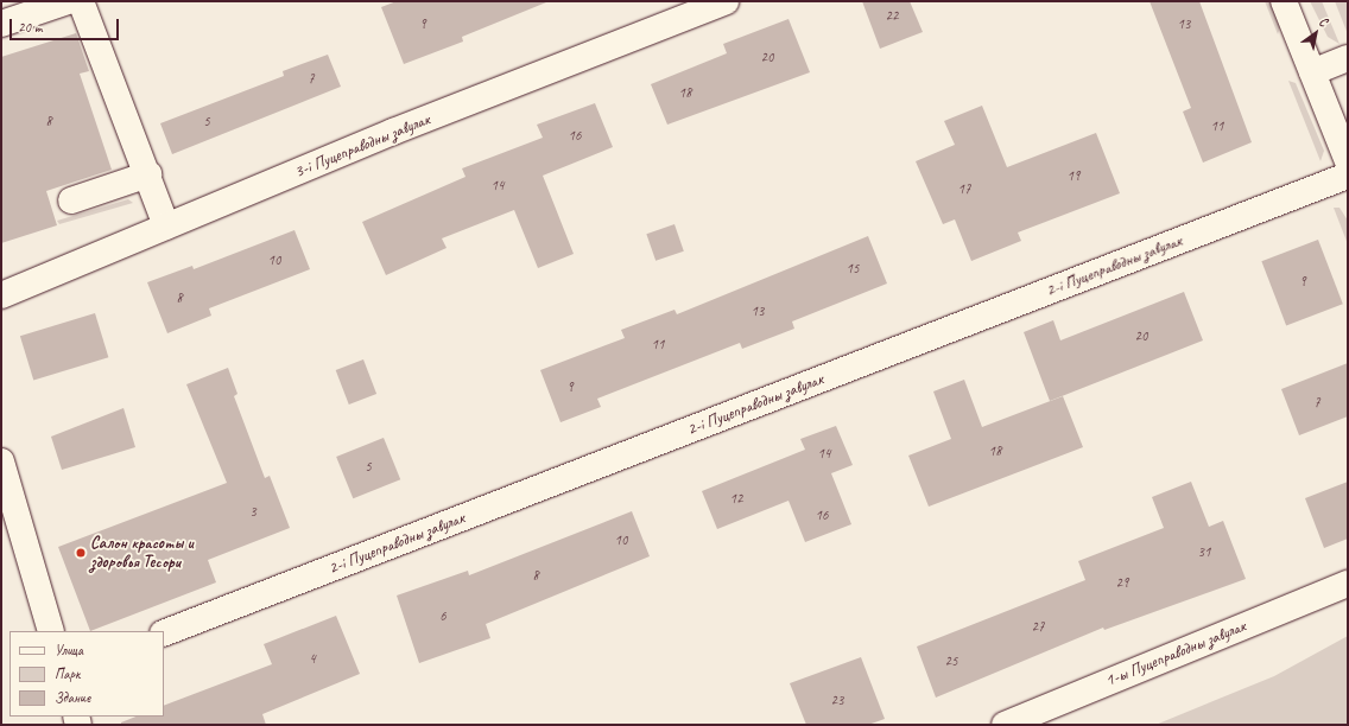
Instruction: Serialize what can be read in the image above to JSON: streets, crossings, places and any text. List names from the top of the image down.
{
  "streets": {
    "street": ["3-і Пуцеправодны завулак", "2-і Пуцеправодны завулак", "1-ы Пуцеправодны завулак"]
  },
  "places": ["Салон красоты и здоровья Тесори"],
  "house_numbers": [
    "22",
    "9",
    "13",
    "20",
    "7",
    "18",
    "8",
    "5",
    "11",
    "16",
    "19",
    "14",
    "17",
    "10",
    "15",
    "9",
    "8",
    "13",
    "20",
    "11",
    "9",
    "7",
    "18",
    "14",
    "5",
    "12",
    "3",
    "16",
    "10",
    "31",
    "8",
    "29",
    "6",
    "27",
    "4",
    "25",
    "23"
  ],
  "legend": ["Улица", "Парк", "Здание"],
  "scale_bar": "20 m",
  "north": "top right"
}
